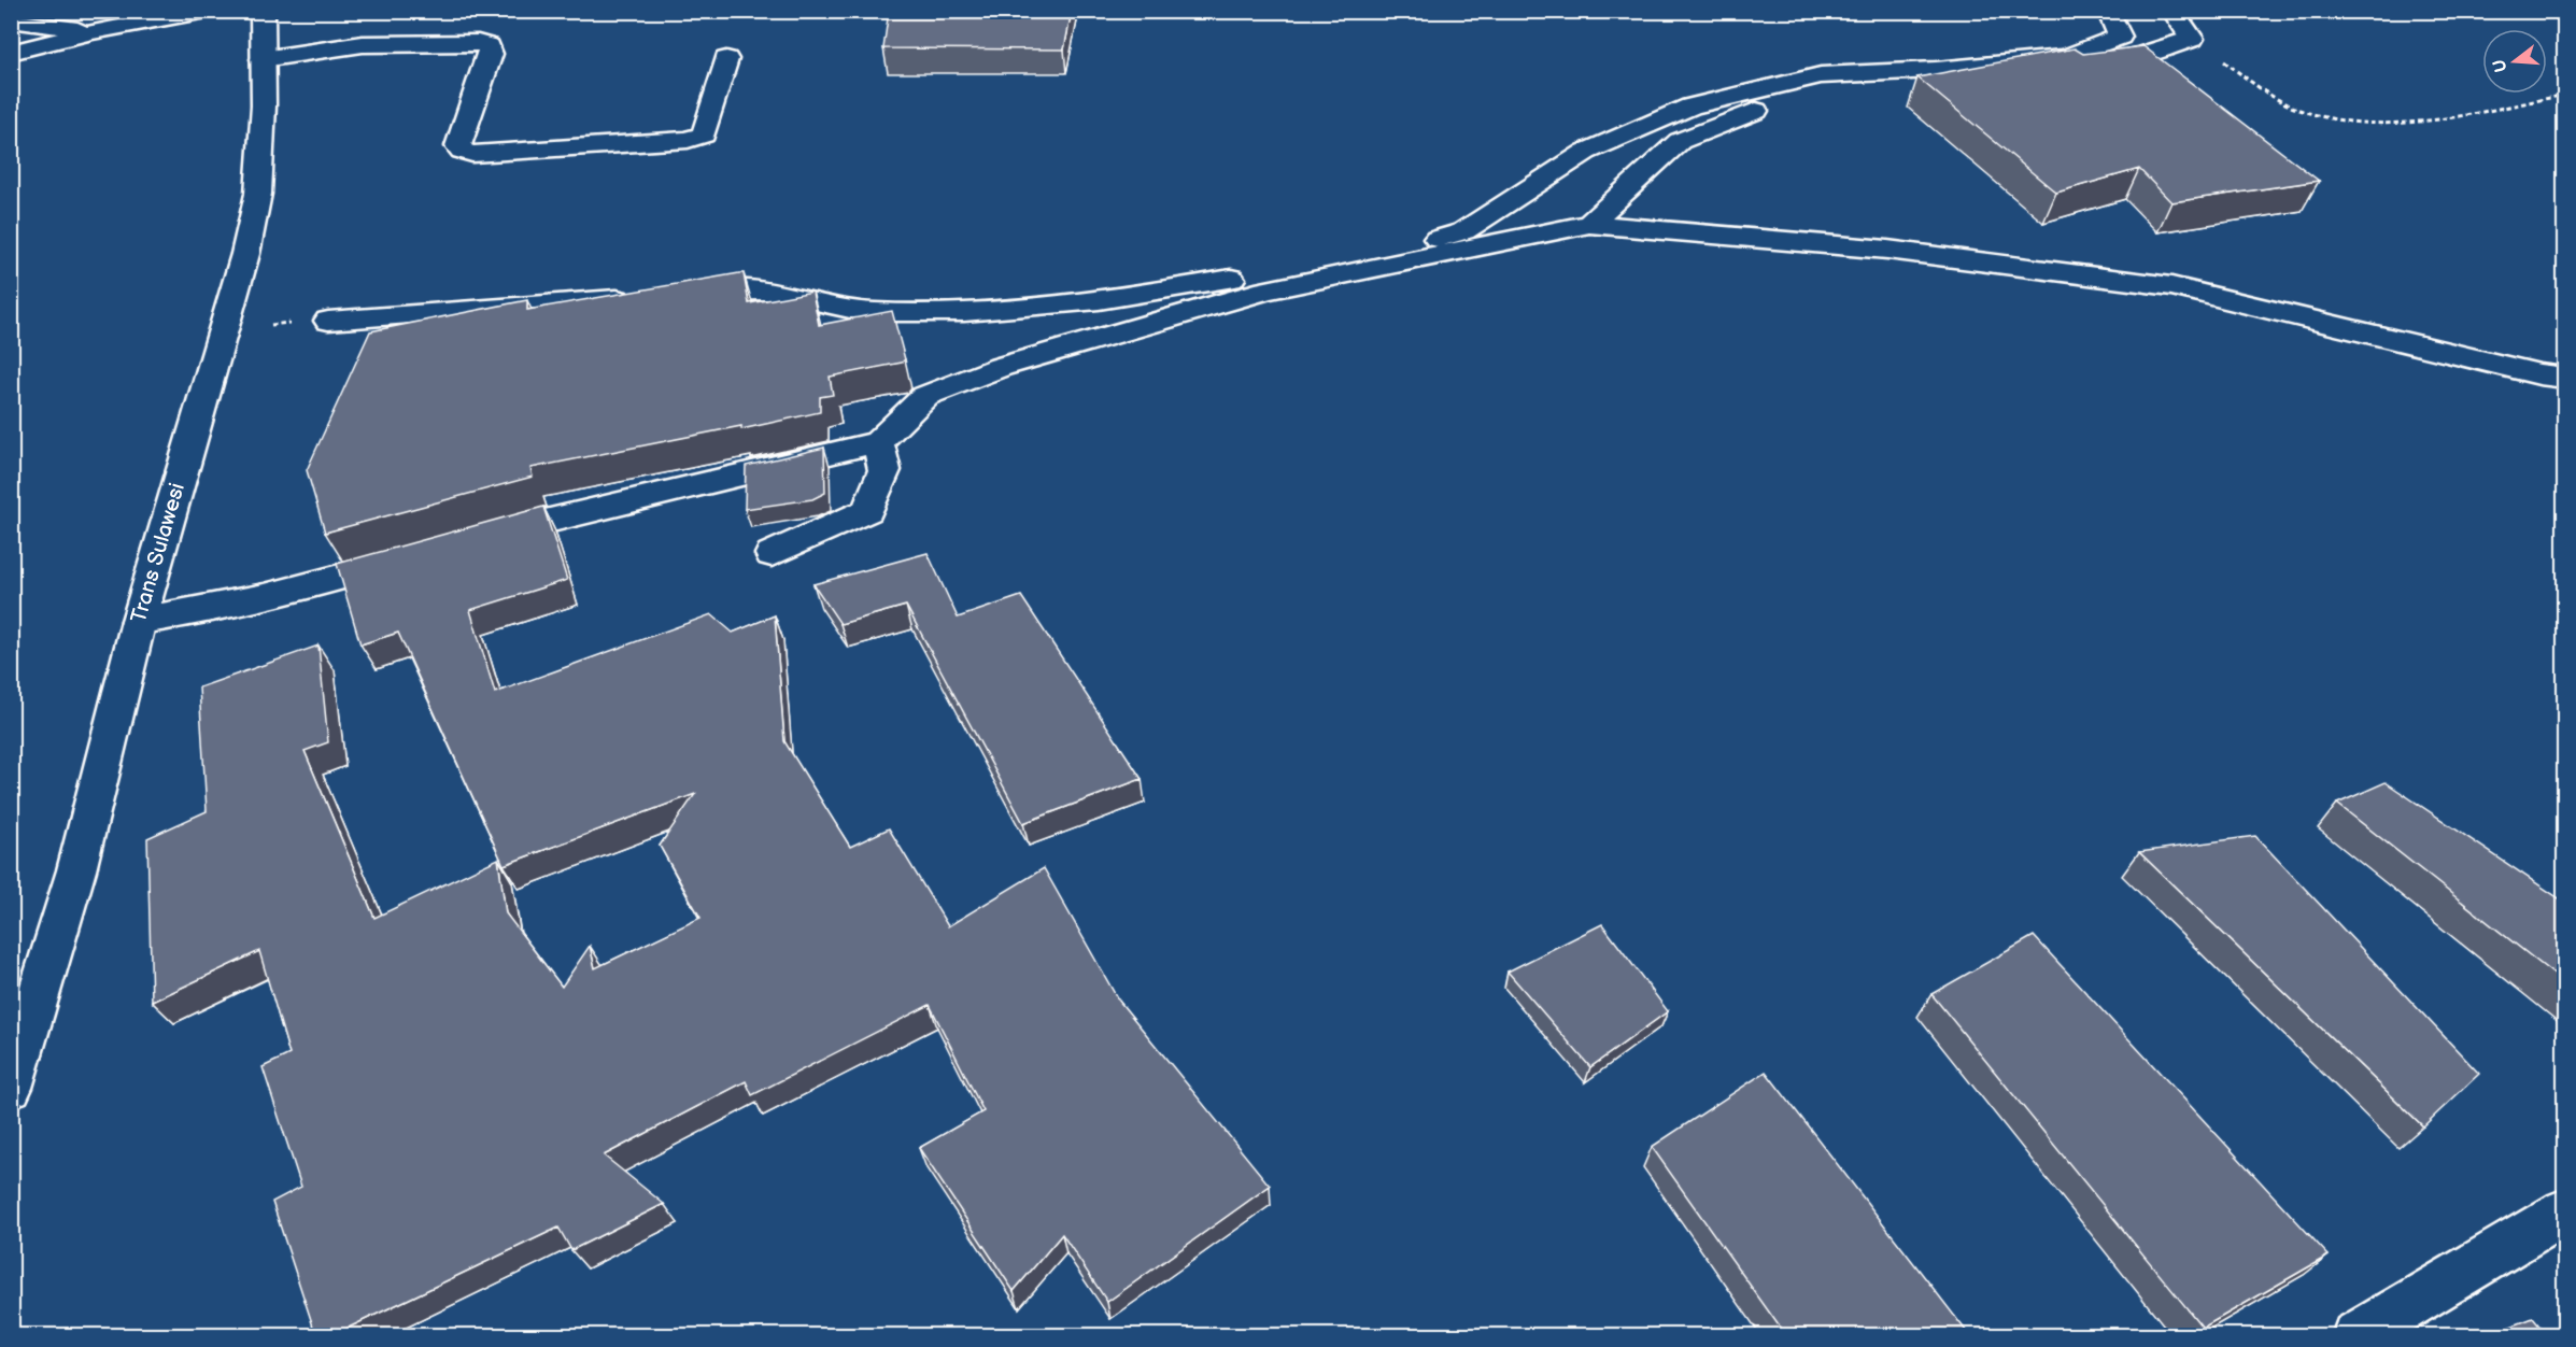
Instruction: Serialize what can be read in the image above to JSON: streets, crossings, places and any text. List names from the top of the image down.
{
  "streets": {
    "main road": ["Trans Sulawesi"]
  },
  "north": "left"
}
